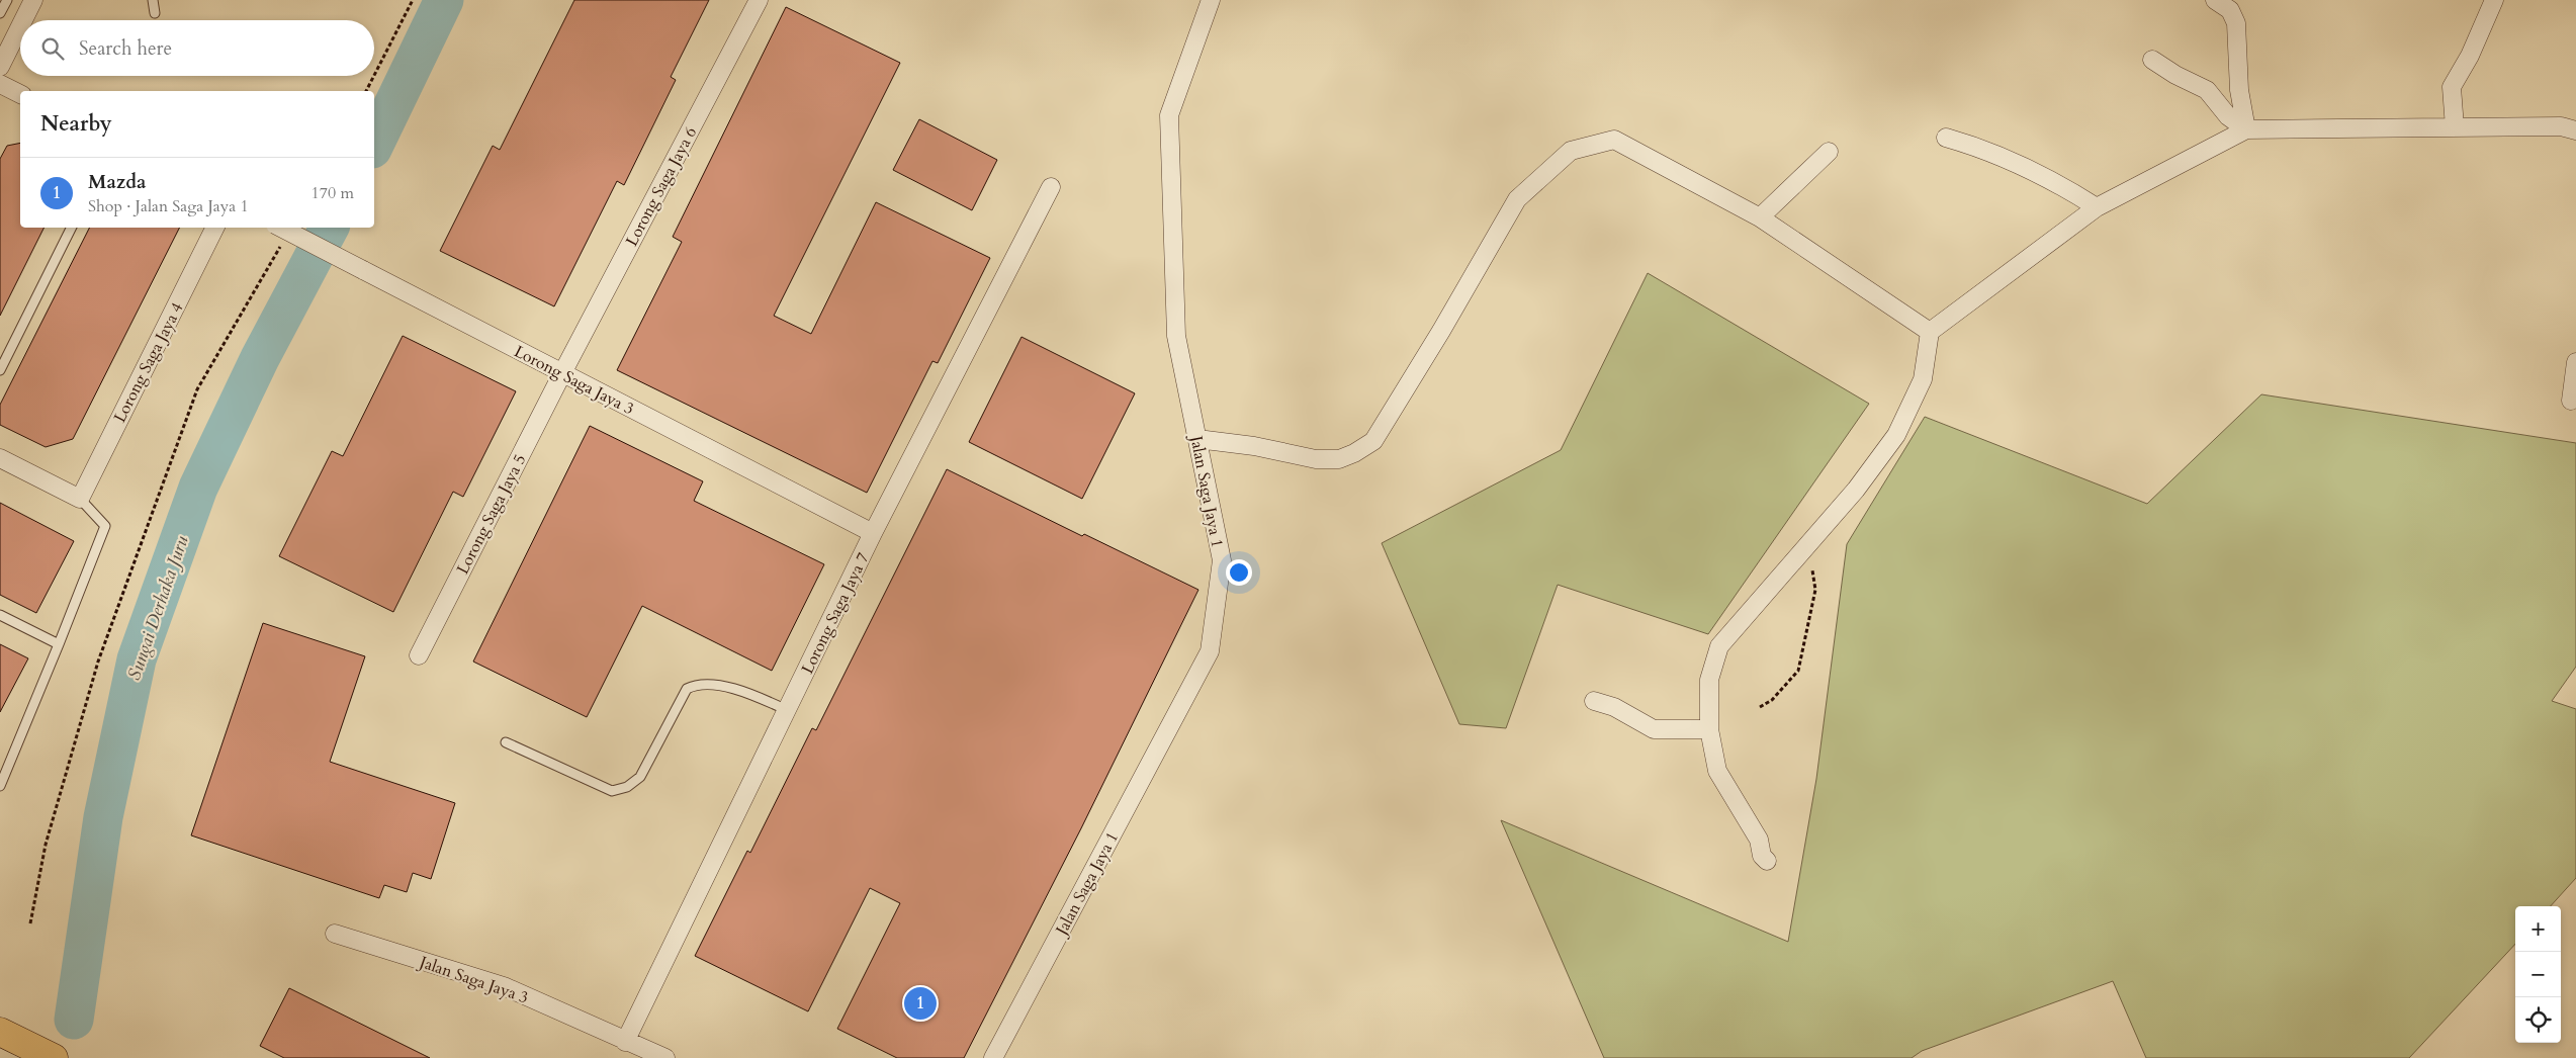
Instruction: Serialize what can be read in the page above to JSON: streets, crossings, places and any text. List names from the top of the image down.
{
  "streets": {
    "street": [
      "Lorong Saga Jaya 6",
      "Lorong Saga Jaya 4",
      "Lorong Saga Jaya 3",
      "Jalan Saga Jaya 1",
      "Lorong Saga Jaya 5",
      "Lorong Saga Jaya 7",
      "Jalan Saga Jaya 3"
    ]
  },
  "crossings": [
    ["Lorong Saga Jaya 6", "Lorong Saga Jaya 3"],
    ["Lorong Saga Jaya 6", "Lorong Saga Jaya 5"],
    ["Lorong Saga Jaya 3", "Lorong Saga Jaya 5"],
    ["Lorong Saga Jaya 3", "Lorong Saga Jaya 7"],
    ["Lorong Saga Jaya 7", "Jalan Saga Jaya 3"]
  ],
  "water": ["Sungai Derhaka Juru"],
  "page": {
    "search": "Search here",
    "heading": "Nearby",
    "list": [
      {
        "mark": "1",
        "name": "Mazda",
        "note": "Shop · Jalan Saga Jaya 1",
        "value": "170 m"
      }
    ],
    "map_buttons": ["+", "−"],
    "pins": "1"
  }
}
